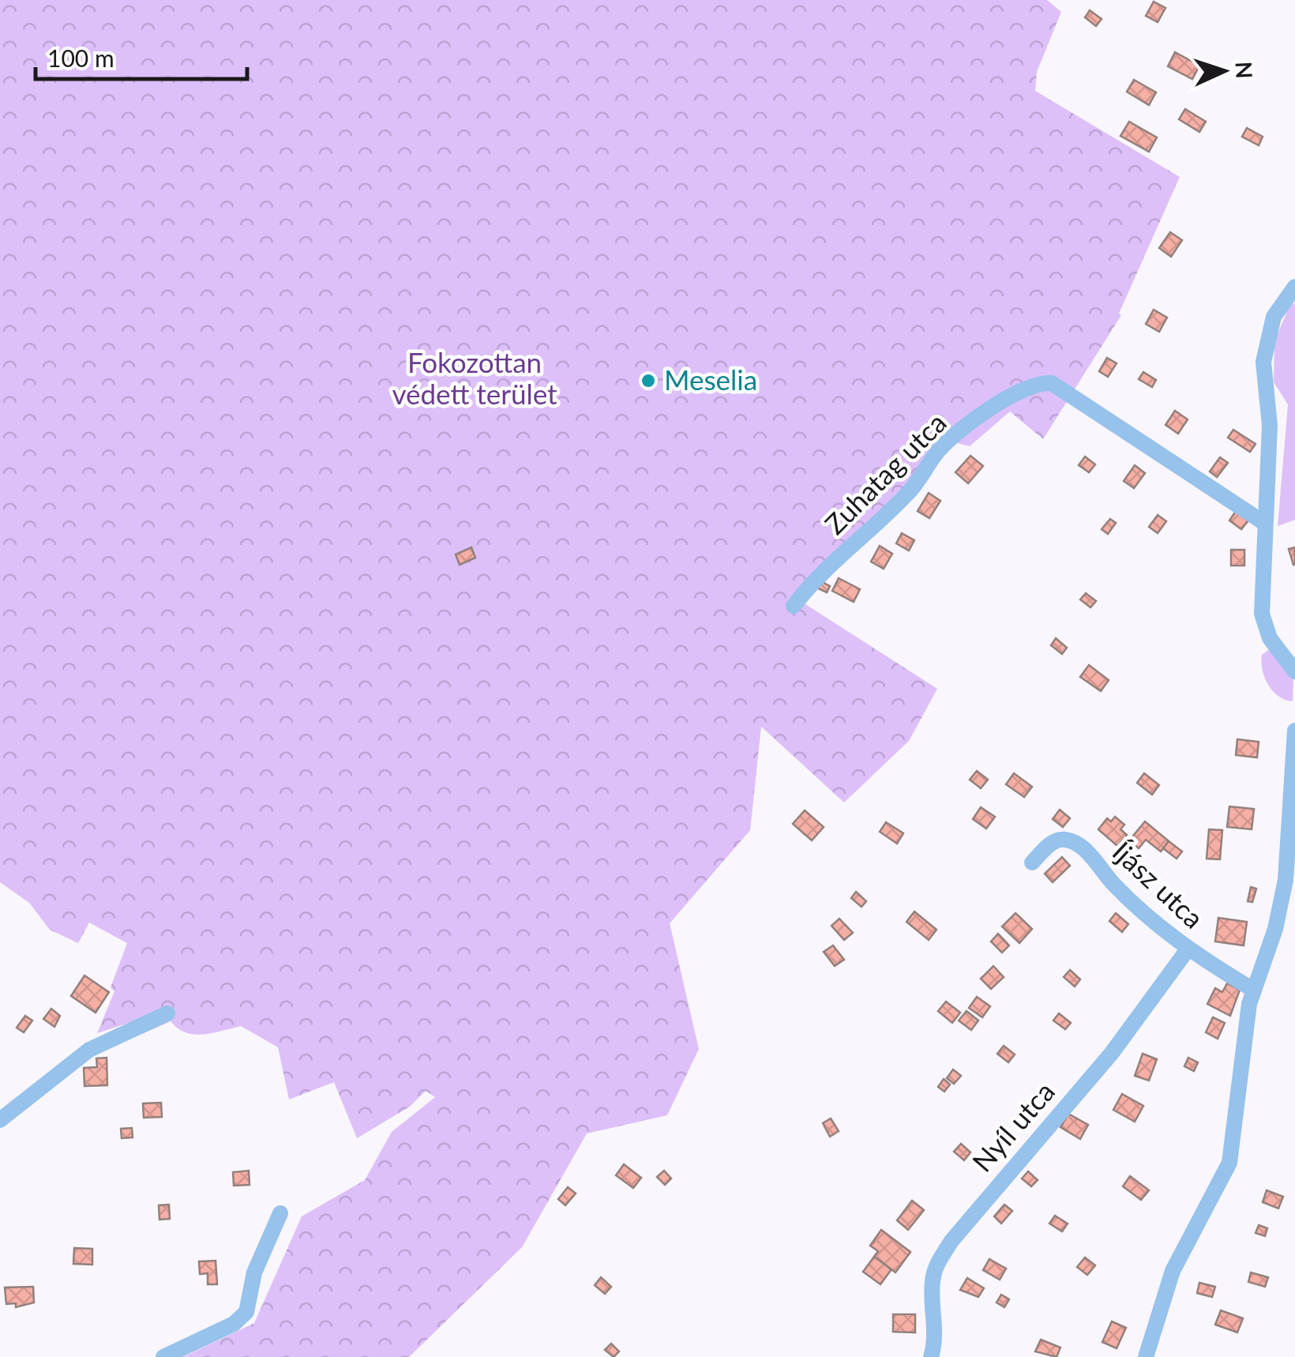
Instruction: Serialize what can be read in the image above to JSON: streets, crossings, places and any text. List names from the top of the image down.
{
  "streets": {
    "street": ["Zuhatag utca", "Íjász utca", "Nyíl utca"]
  },
  "crossings": [
    ["Íjász utca", "Nyíl utca"]
  ],
  "parks": ["Fokozottan védett terület"],
  "places": ["Meselia"],
  "scale_bar": "100 m",
  "north": "right"
}
